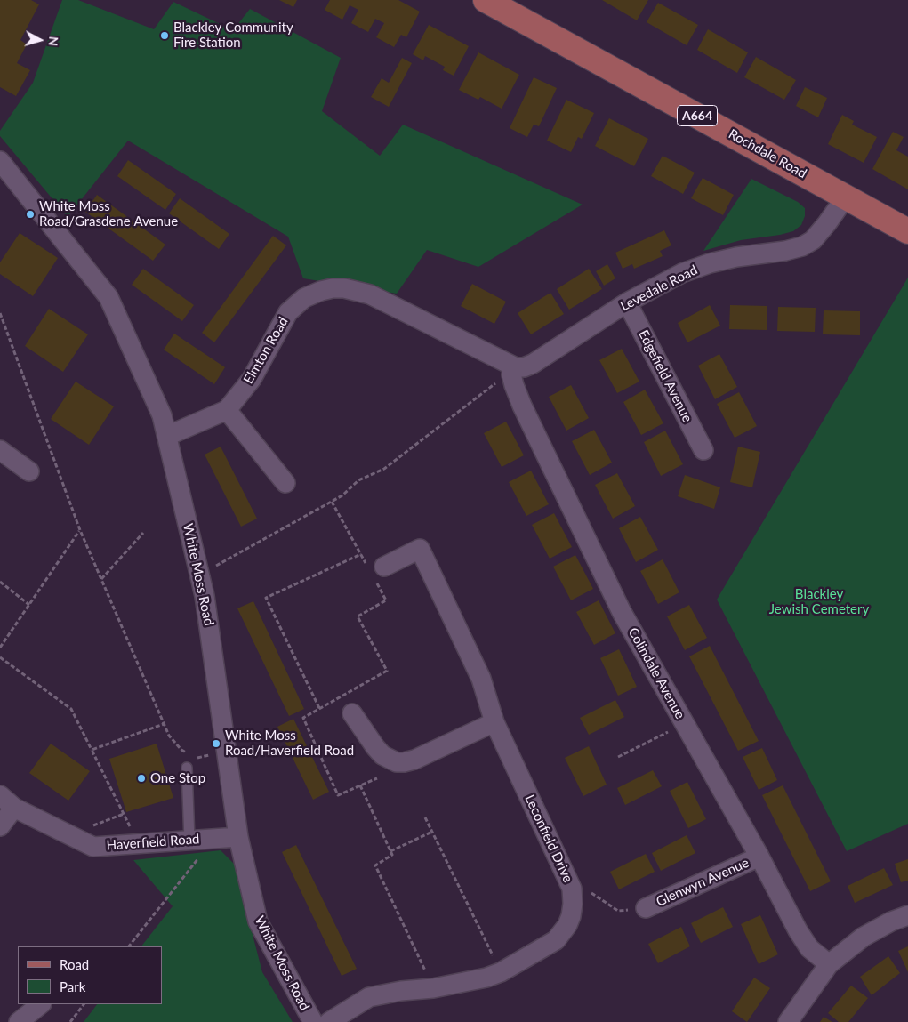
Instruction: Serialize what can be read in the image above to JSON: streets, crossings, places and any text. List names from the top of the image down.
{
  "streets": {
    "main road": ["A664", "Rochdale Road"],
    "street": [
      "Levedale Road",
      "Elmton Road",
      "Edgefield Avenue",
      "White Moss Road",
      "Colindale Avenue",
      "Leconfield Drive",
      "Haverfield Road",
      "Glenwyn Avenue"
    ]
  },
  "crossings": [
    ["Rochdale Road", "Levedale Road"],
    ["Levedale Road", "Elmton Road"],
    ["Levedale Road", "Edgefield Avenue"],
    ["Levedale Road", "Colindale Avenue"],
    ["Elmton Road", "White Moss Road"],
    ["Elmton Road", "Colindale Avenue"],
    ["White Moss Road", "Haverfield Road"],
    ["Colindale Avenue", "Glenwyn Avenue"]
  ],
  "parks": ["Blackley Jewish Cemetery"],
  "places": [
    "Blackley Community Fire Station",
    "White Moss Road/Grasdene Avenue",
    "White Moss Road/Haverfield Road",
    "One Stop"
  ],
  "legend": ["Road", "Park"],
  "north": "right"
}
